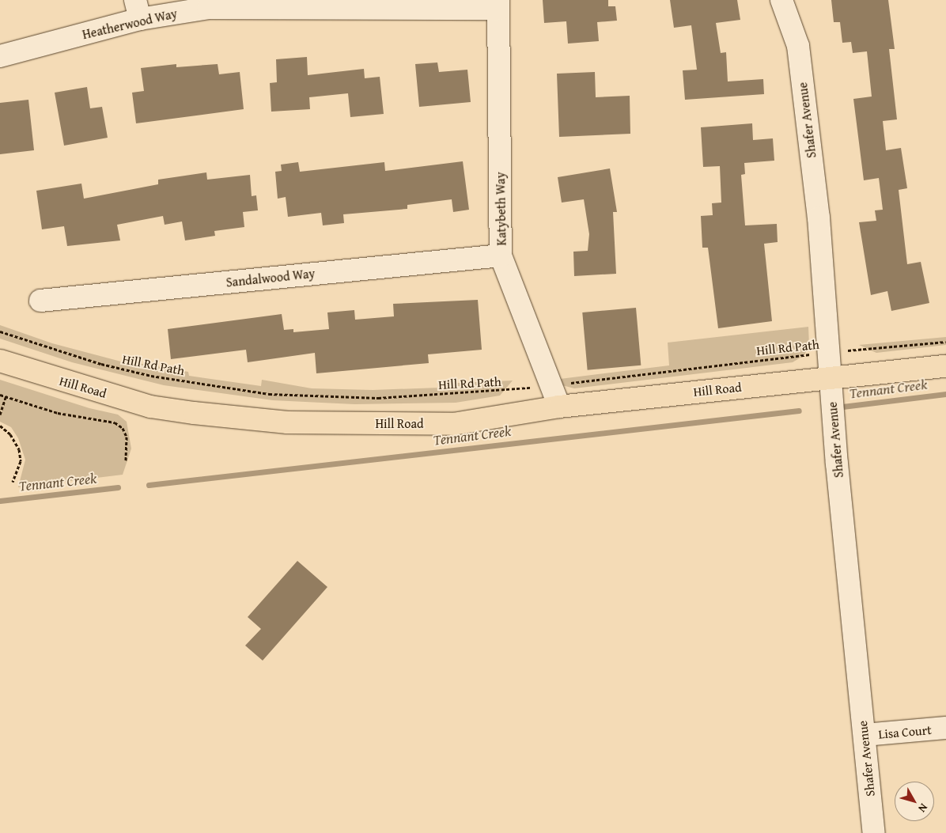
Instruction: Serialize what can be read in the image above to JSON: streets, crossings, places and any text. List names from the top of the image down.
{
  "streets": {
    "main road": ["Hill Road"],
    "street": [
      "Heatherwood Way",
      "Shafer Avenue",
      "Katybeth Way",
      "Sandalwood Way",
      "Lisa Court"
    ],
    "path": ["Hill Rd Path"]
  },
  "crossings": [
    ["Heatherwood Way", "Katybeth Way"],
    ["Shafer Avenue", "Hill Road"],
    ["Shafer Avenue", "Lisa Court"],
    ["Katybeth Way", "Sandalwood Way"],
    ["Katybeth Way", "Hill Road"]
  ],
  "water": ["Tennant Creek"],
  "north": "bottom right"
}
